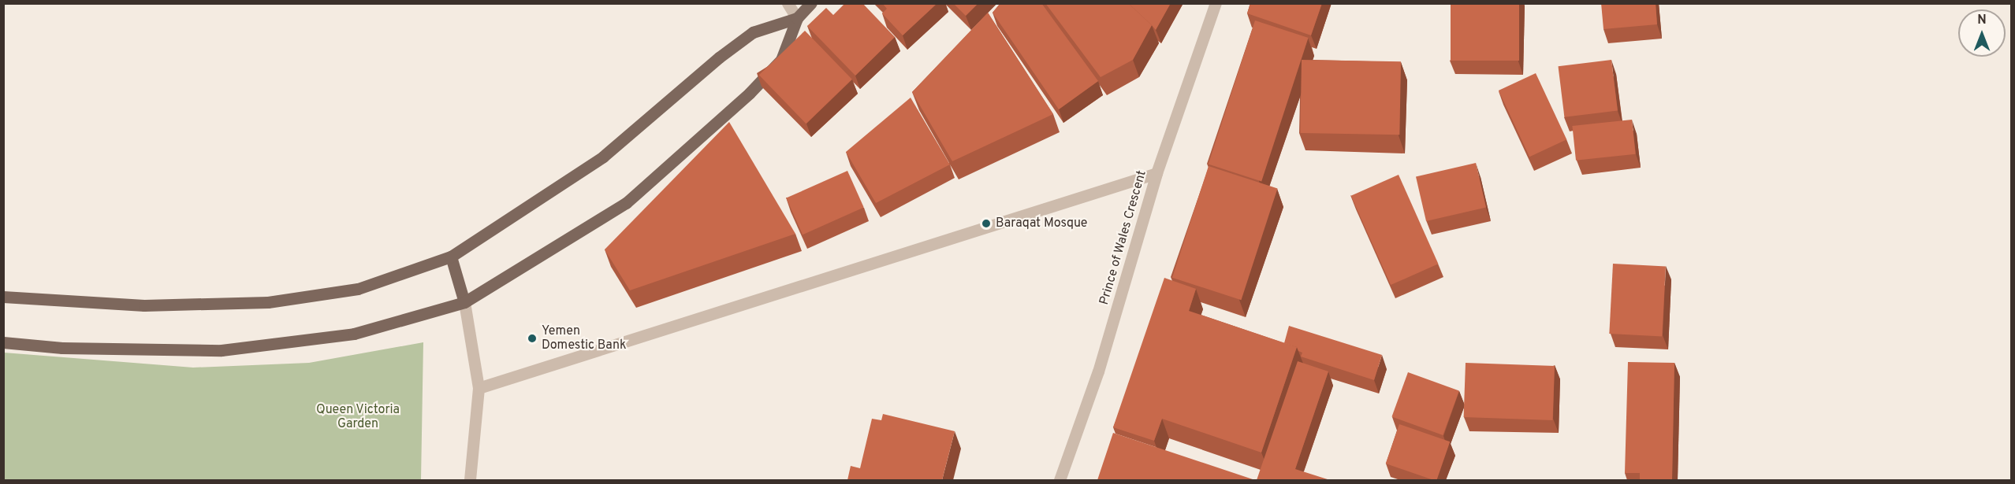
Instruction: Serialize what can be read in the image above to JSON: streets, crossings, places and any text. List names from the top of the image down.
{
  "streets": {
    "street": ["Prince of Wales Crescent"]
  },
  "parks": ["Queen Victoria Garden"],
  "places": ["Baraqat Mosque", "Yemen Domestic Bank"],
  "north": "top"
}
